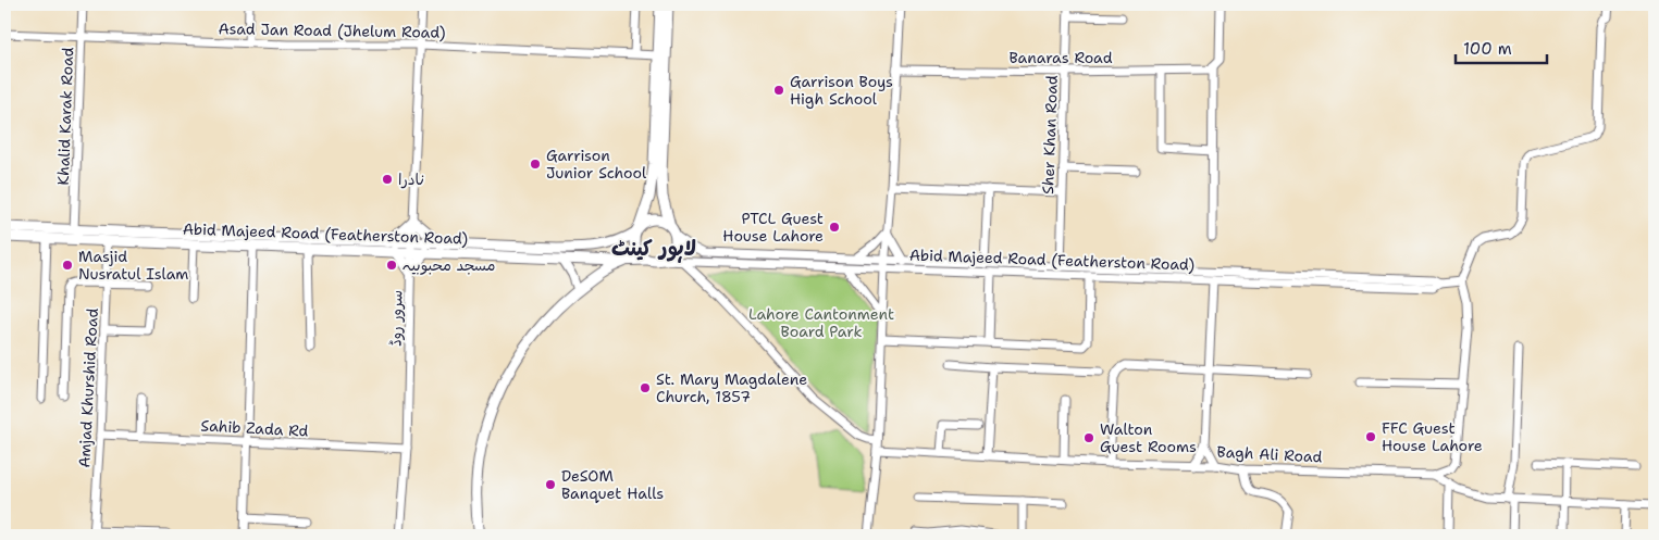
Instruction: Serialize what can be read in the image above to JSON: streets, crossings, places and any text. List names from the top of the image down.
{
  "streets": {
    "main road": ["Abid Majeed Road (Featherston Road)"],
    "street": [
      "Asad Jan Road (Jhelum Road)",
      "Banaras Road",
      "Khalid Karak Road",
      "Sher Khan Road",
      "سرور روڈ",
      "Amjad Khurshid Road",
      "Sahib Zada Rd",
      "Bagh Ali Road"
    ]
  },
  "crossings": [
    ["Asad Jan Road (Jhelum Road)", "Khalid Karak Road"],
    ["Asad Jan Road (Jhelum Road)", "سرور روڈ"],
    ["Banaras Road", "Sher Khan Road"],
    ["Khalid Karak Road", "Abid Majeed Road (Featherston Road)"],
    ["Sher Khan Road", "Abid Majeed Road (Featherston Road)"],
    ["Abid Majeed Road (Featherston Road)", "سرور روڈ"],
    ["Abid Majeed Road (Featherston Road)", "Amjad Khurshid Road"],
    ["سرور روڈ", "Sahib Zada Rd"],
    ["Amjad Khurshid Road", "Sahib Zada Rd"]
  ],
  "districts": ["لاہور کینٹ"],
  "parks": ["Lahore Cantonment Board Park"],
  "places": [
    "Garrison Boys High School",
    "Garrison Junior School",
    "نادرا",
    "PTCL Guest House Lahore",
    "Masjid Nusratul Islam",
    "مسجد محبوبیہ",
    "St. Mary Magdalene Church, 1857",
    "FFC Guest House Lahore",
    "Walton Guest Rooms",
    "DeSOM Banquet Halls"
  ],
  "scale_bar": "100 m"
}
